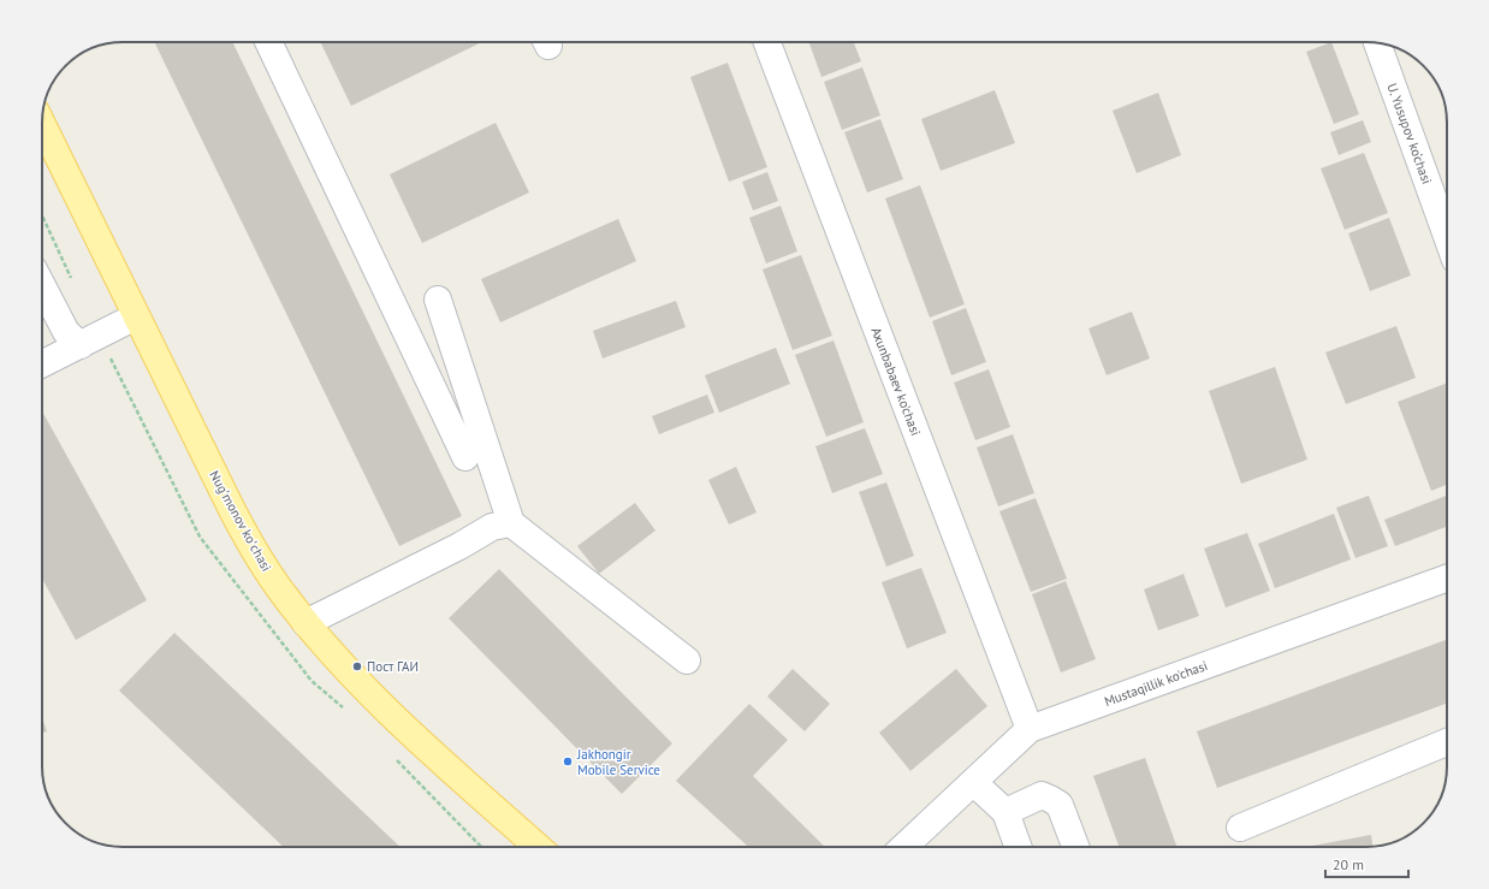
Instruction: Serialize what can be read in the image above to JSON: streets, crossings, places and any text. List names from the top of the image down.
{
  "streets": {
    "main road": ["Nugʻmonov koʻchasi"],
    "street": ["U. Yusupov ko‘chasi", "Axunbabaev ko'chasi", "Mustaqillik ko'chasi"]
  },
  "crossings": [
    ["Axunbabaev ko'chasi", "Mustaqillik ko'chasi"]
  ],
  "places": ["Пост ГАИ", "Jakhongir Mobile Service"],
  "scale_bar": "20 m"
}
